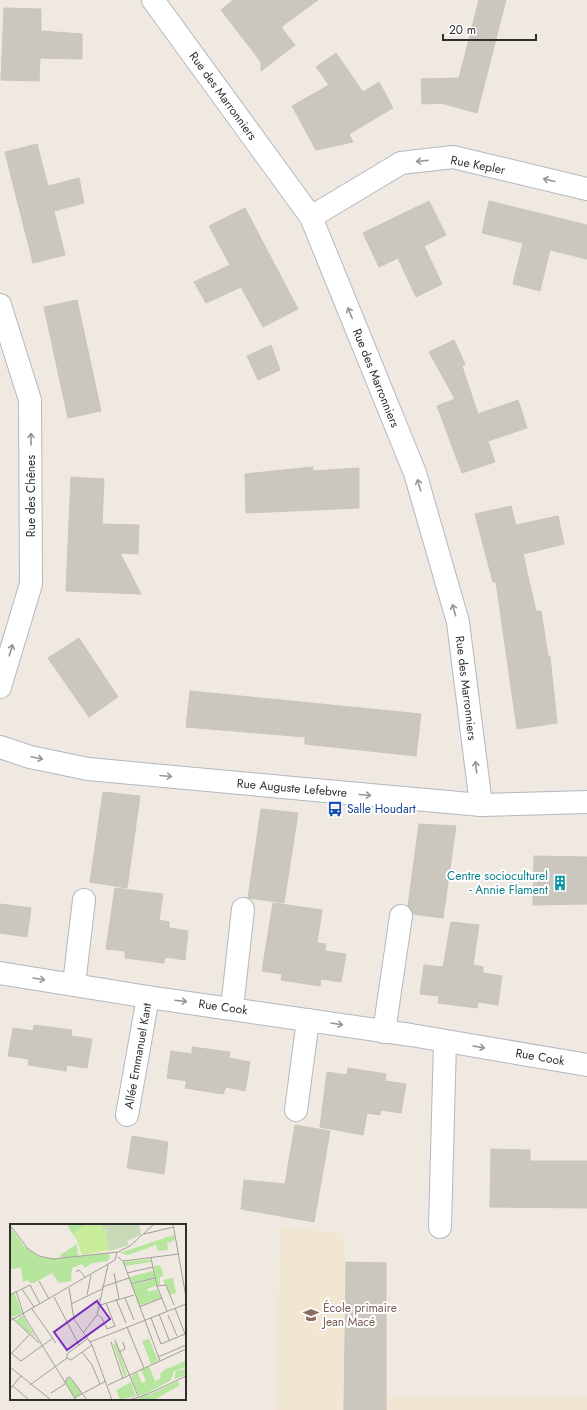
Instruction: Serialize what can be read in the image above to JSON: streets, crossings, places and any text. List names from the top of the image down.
{
  "streets": {
    "street": [
      "Rue des Marronniers",
      "Rue Kepler",
      "Rue des Chênes",
      "Rue Auguste Lefebvre",
      "Rue Cook",
      "Allée Emmanuel Kant"
    ]
  },
  "crossings": [
    ["Rue des Marronniers", "Rue Kepler"],
    ["Rue des Marronniers", "Rue Auguste Lefebvre"],
    ["Rue Cook", "Allée Emmanuel Kant"]
  ],
  "one_way": [
    "Rue des Marronniers",
    "Rue Kepler",
    "Rue des Chênes",
    "Rue Auguste Lefebvre",
    "Rue Cook"
  ],
  "places": {
    "bus stop": ["Salle Houdart"],
    "building": ["Centre socioculturel - Annie Flament"],
    "school or university": ["École primaire Jean Macé"]
  },
  "scale_bar": "20 m"
}
